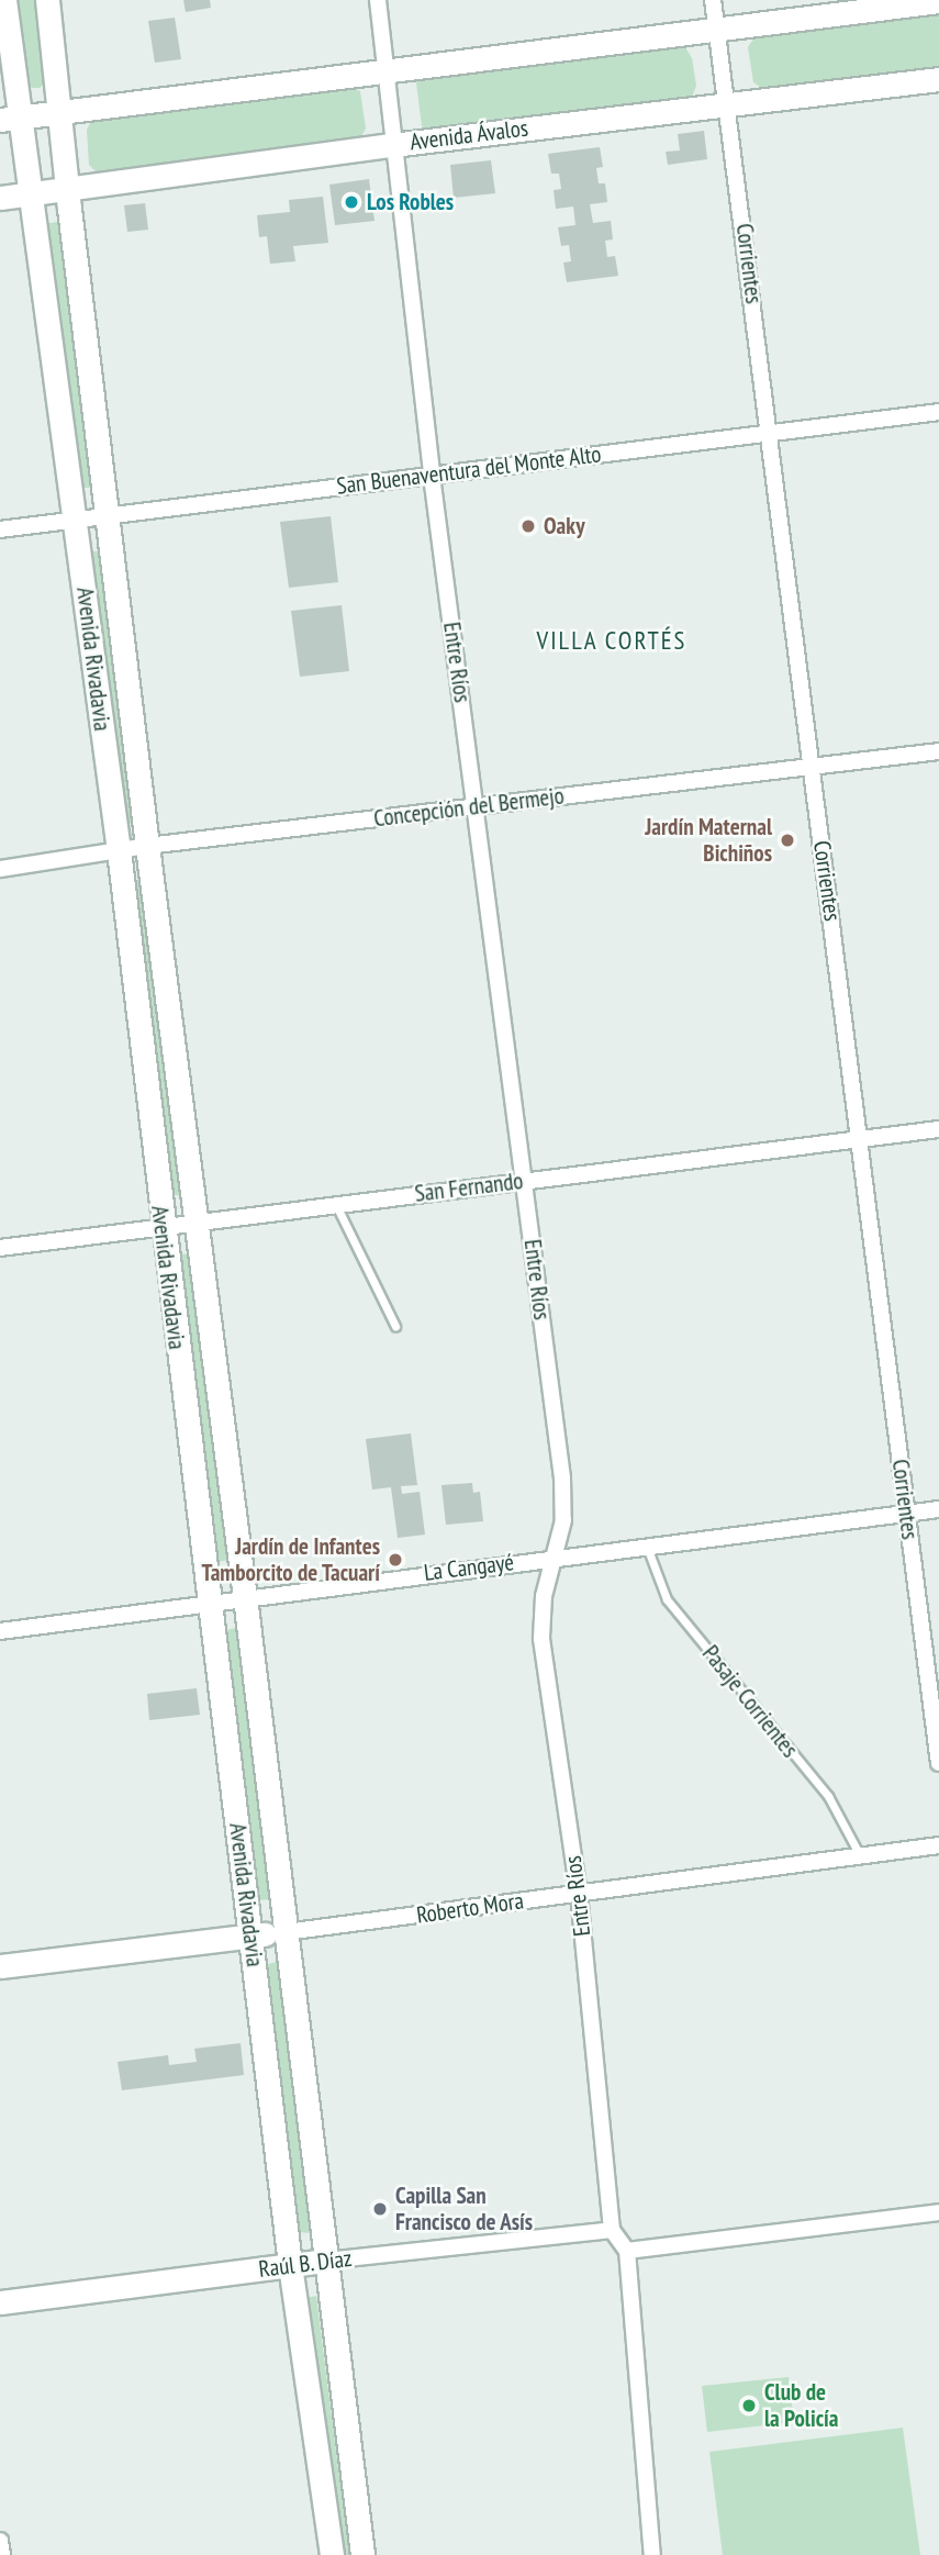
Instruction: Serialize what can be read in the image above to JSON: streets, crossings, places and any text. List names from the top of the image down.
{
  "streets": {
    "street": [
      "Avenida Ávalos",
      "Corrientes",
      "San Buenaventura del Monte Alto",
      "Avenida Rivadavia",
      "Entre Ríos",
      "Concepción del Bermejo",
      "San Fernando",
      "La Cangayé",
      "Roberto Mora",
      "Raúl B. Díaz"
    ],
    "lane": ["Pasaje Corrientes"]
  },
  "crossings": [
    ["Avenida Ávalos", "Corrientes"],
    ["Avenida Ávalos", "Avenida Rivadavia"],
    ["Avenida Ávalos", "Entre Ríos"],
    ["Corrientes", "San Buenaventura del Monte Alto"],
    ["Corrientes", "Concepción del Bermejo"],
    ["Corrientes", "San Fernando"],
    ["Corrientes", "La Cangayé"],
    ["San Buenaventura del Monte Alto", "Avenida Rivadavia"],
    ["San Buenaventura del Monte Alto", "Entre Ríos"],
    ["Avenida Rivadavia", "Concepción del Bermejo"],
    ["Avenida Rivadavia", "San Fernando"],
    ["Avenida Rivadavia", "La Cangayé"],
    ["Avenida Rivadavia", "Roberto Mora"],
    ["Avenida Rivadavia", "Raúl B. Díaz"],
    ["Entre Ríos", "Concepción del Bermejo"],
    ["Entre Ríos", "San Fernando"],
    ["Entre Ríos", "La Cangayé"],
    ["Entre Ríos", "Roberto Mora"],
    ["Entre Ríos", "Raúl B. Díaz"],
    ["La Cangayé", "Pasaje Corrientes"],
    ["Pasaje Corrientes", "Roberto Mora"]
  ],
  "districts": ["VILLA CORTÉS"],
  "places": [
    "Los Robles",
    "Oaky",
    "Jardín Maternal Bichiños",
    "Jardín de Infantes Tamborcito de Tacuarí",
    "Capilla San Francisco de Asís",
    "Club de la Policía"
  ]
}
